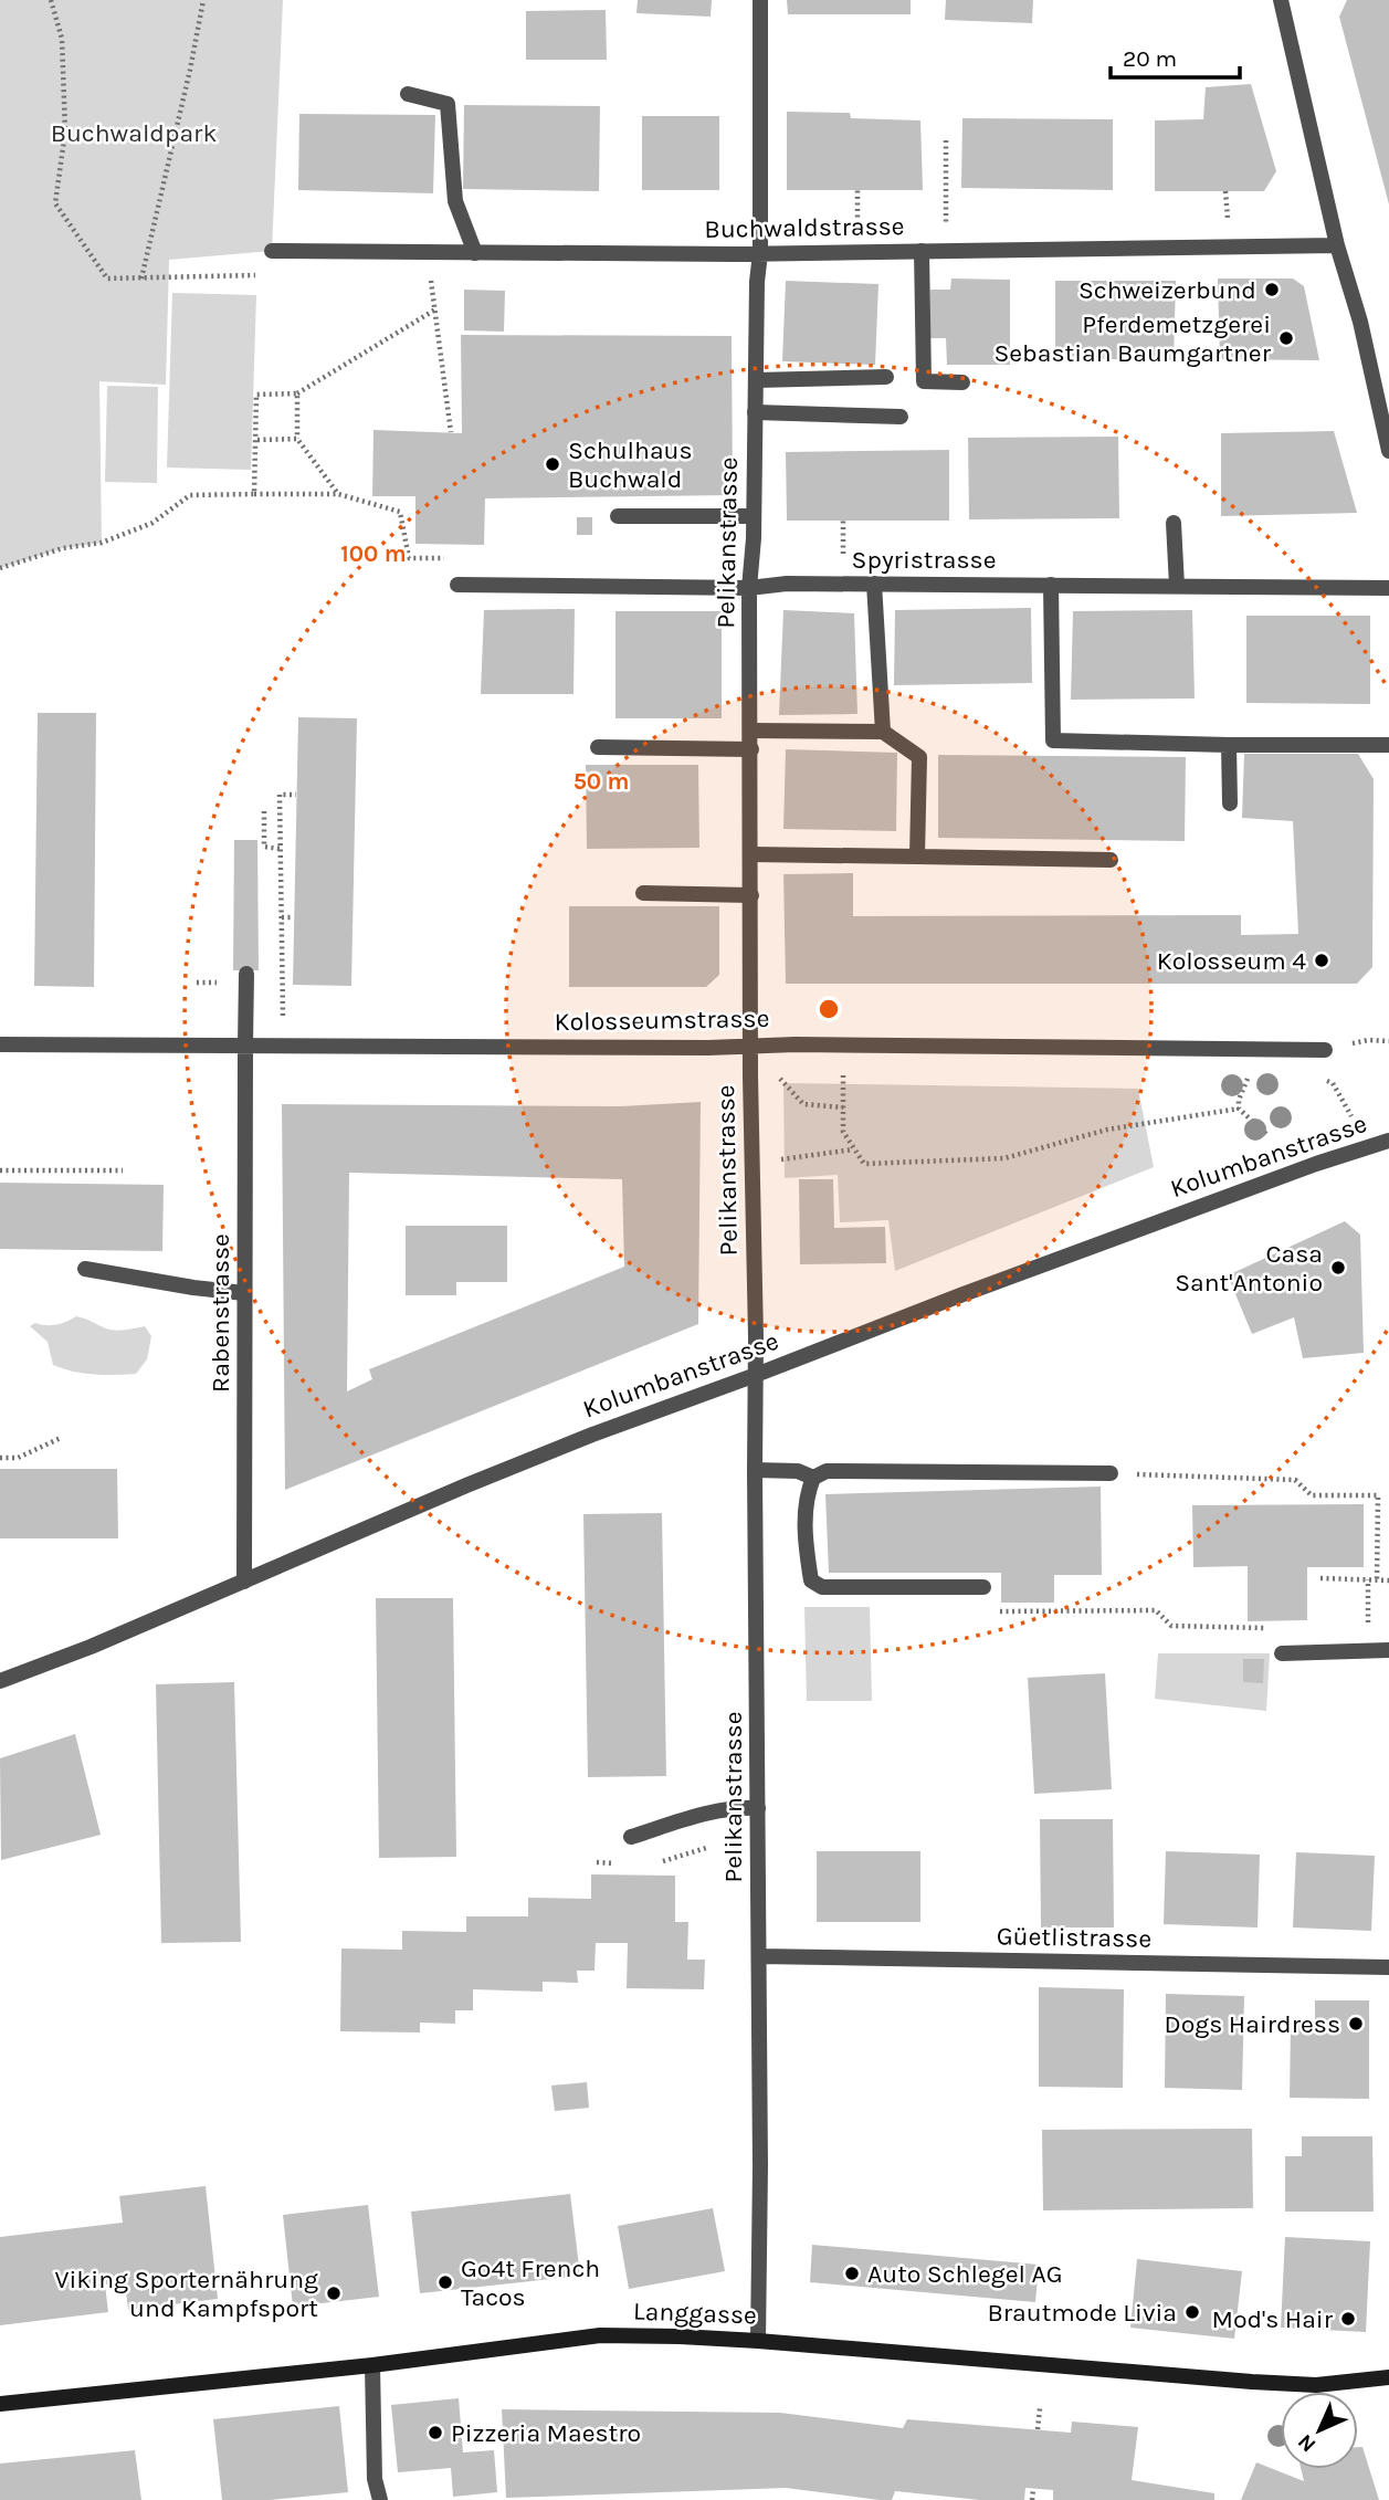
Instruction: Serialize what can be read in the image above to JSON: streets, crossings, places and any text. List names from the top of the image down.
{
  "streets": {
    "main road": ["Langgasse"],
    "street": [
      "Buchwaldstrasse",
      "Pelikanstrasse",
      "Spyristrasse",
      "Kolosseumstrasse",
      "Kolumbanstrasse",
      "Rabenstrasse",
      "Güetlistrasse"
    ]
  },
  "crossings": [
    ["Buchwaldstrasse", "Pelikanstrasse"],
    ["Pelikanstrasse", "Spyristrasse"],
    ["Pelikanstrasse", "Kolosseumstrasse"],
    ["Pelikanstrasse", "Kolumbanstrasse"],
    ["Pelikanstrasse", "Güetlistrasse"],
    ["Pelikanstrasse", "Langgasse"],
    ["Kolosseumstrasse", "Rabenstrasse"],
    ["Kolumbanstrasse", "Rabenstrasse"]
  ],
  "parks": ["Buchwaldpark"],
  "places": [
    "Schweizerbund",
    "Pferdemetzgerei Sebastian Baumgartner",
    "Schulhaus Buchwald",
    "Kolosseum 4",
    "Casa Sant'Antonio",
    "Dogs Hairdress",
    "Auto Schlegel AG",
    "Go4t French Tacos",
    "Viking Sporternährung und Kampfsport",
    "Brautmode Livia",
    "Mod's Hair",
    "Pizzeria Maestro"
  ],
  "scale_bar": "20 m",
  "north": "bottom left",
  "rings": ["100 m", "50 m"]
}
